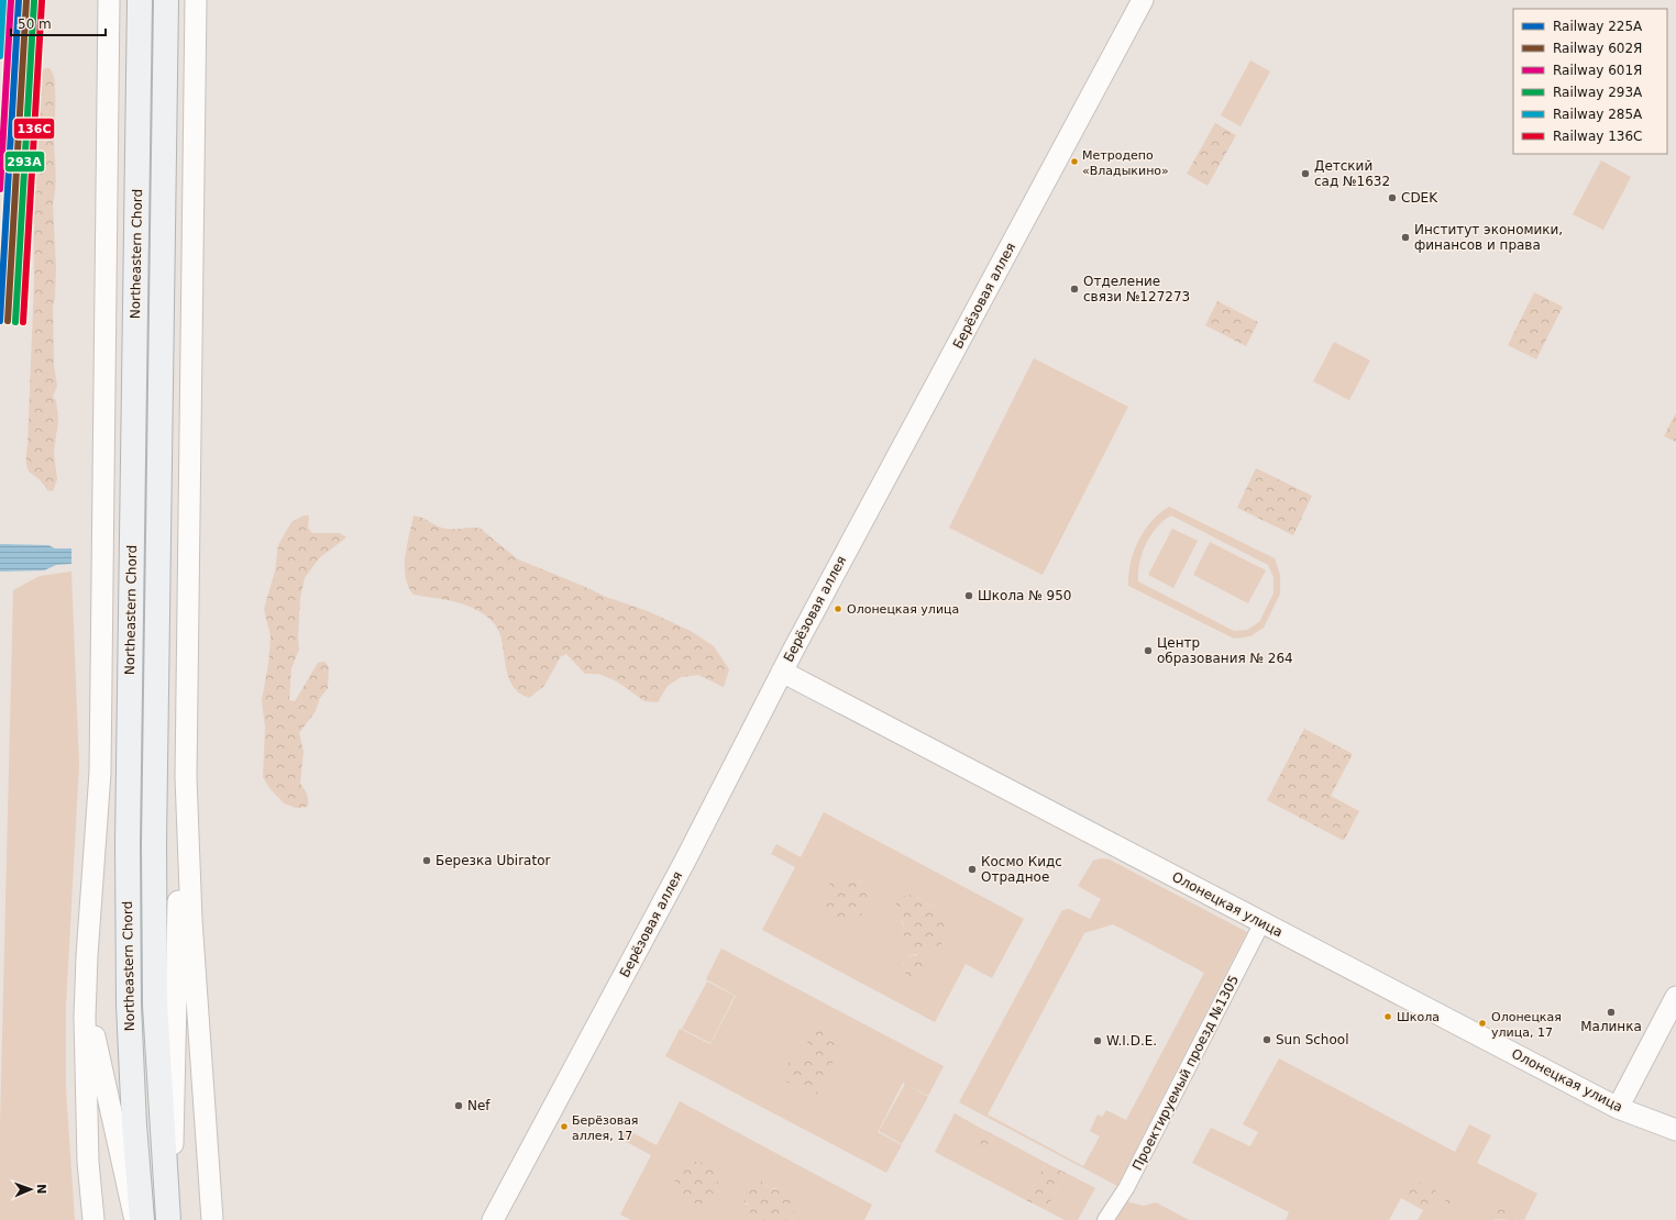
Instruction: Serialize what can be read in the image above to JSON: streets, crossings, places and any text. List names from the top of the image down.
{
  "streets": {
    "main road": ["Northeastern Chord", "Берёзовая аллея", "Олонецкая улица"],
    "street": ["Проектируемый проезд №1305"]
  },
  "crossings": [
    ["Берёзовая аллея", "Олонецкая улица"],
    ["Олонецкая улица", "Проектируемый проезд №1305"]
  ],
  "places": [
    "Метродепо «Владыкино»",
    "Детский сад №1632",
    "CDEK",
    "Институт экономики, финансов и права",
    "Отделение связи №127273",
    "Школа № 950",
    "Олонецкая улица",
    "Центр образования № 264",
    "Березка Ubirator",
    "Космо Кидс Отрадное",
    "Малинка",
    "Школа",
    "Олонецкая улица, 17",
    "Sun School",
    "W.I.D.E.",
    "Nef",
    "Берёзовая аллея, 17"
  ],
  "lines": [
    "rail line 225А",
    "rail line 602Я",
    "rail line 601Я",
    "rail line 285А",
    "rail line 293А",
    "rail line 136С"
  ],
  "legend": [
    "Railway 225А",
    "Railway 602Я",
    "Railway 601Я",
    "Railway 293А",
    "Railway 285А",
    "Railway 136С"
  ],
  "scale_bar": "50 m",
  "north": "right"
}
